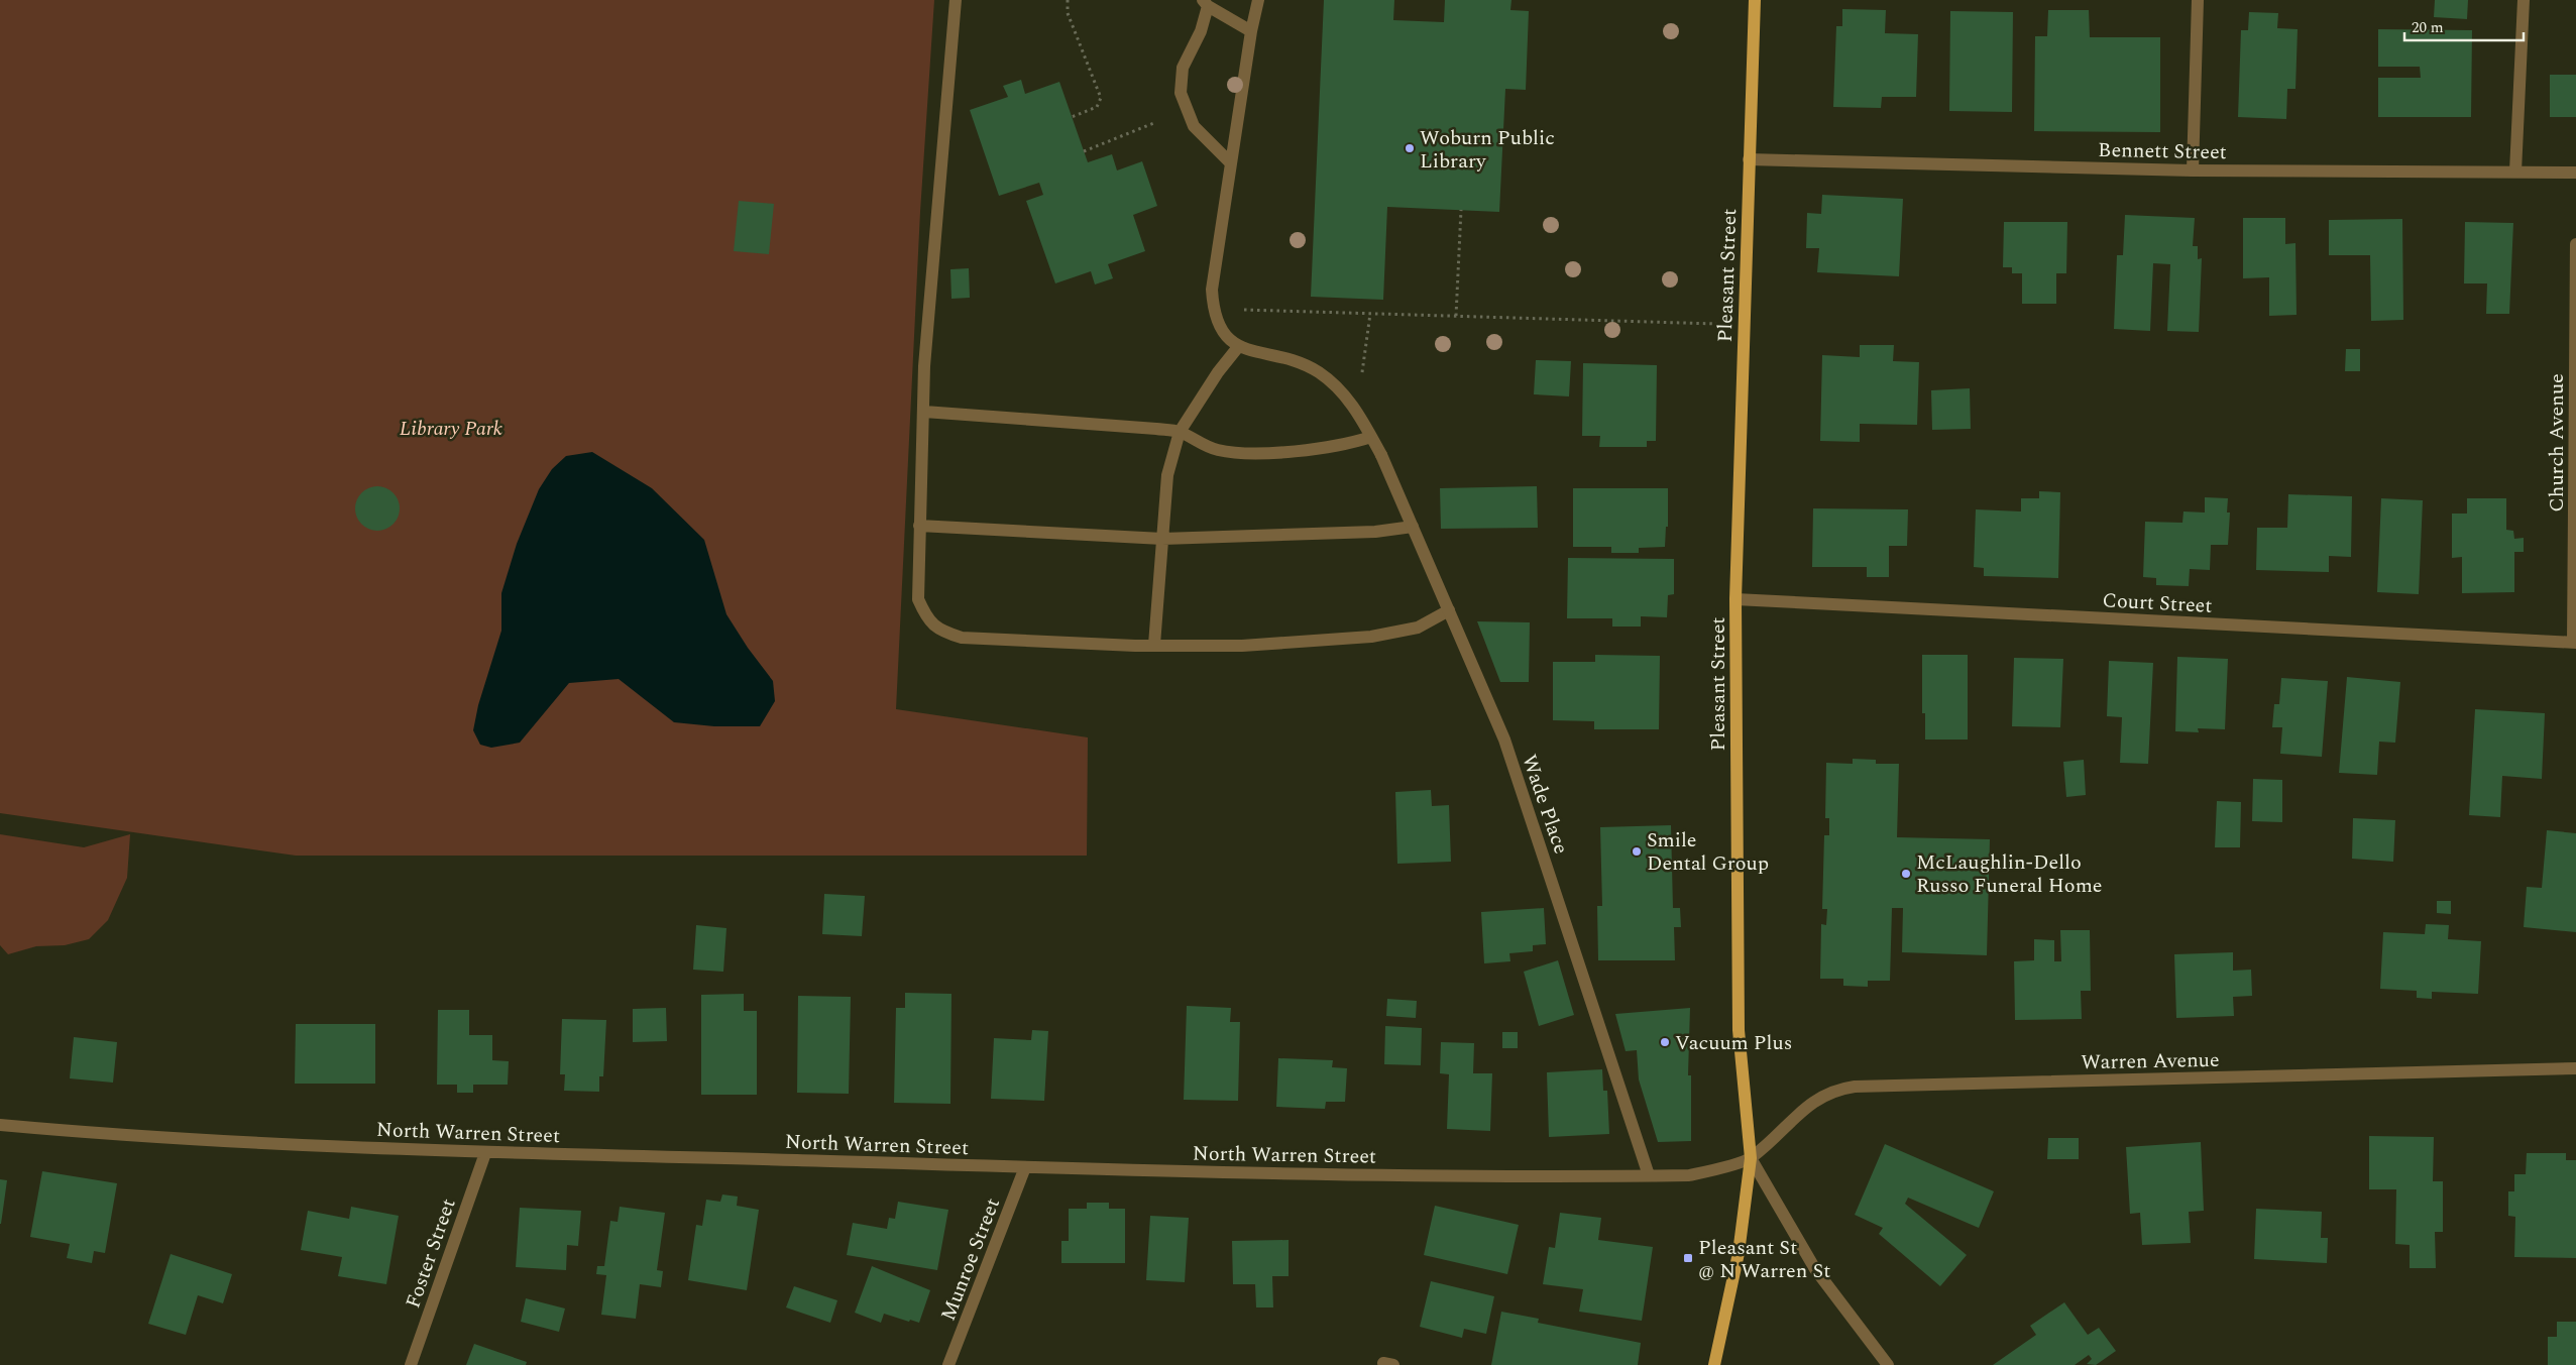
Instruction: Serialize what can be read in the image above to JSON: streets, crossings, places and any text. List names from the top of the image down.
{
  "streets": {
    "main road": ["Pleasant Street"],
    "street": [
      "Bennett Street",
      "Church Avenue",
      "Court Street",
      "Wade Place",
      "Warren Avenue",
      "North Warren Street",
      "Foster Street",
      "Munroe Street"
    ]
  },
  "crossings": [
    ["Bennett Street", "Pleasant Street"],
    ["Pleasant Street", "Court Street"],
    ["Pleasant Street", "Warren Avenue"],
    ["Pleasant Street", "North Warren Street"],
    ["Church Avenue", "Court Street"],
    ["Wade Place", "North Warren Street"],
    ["Warren Avenue", "North Warren Street"],
    ["North Warren Street", "Foster Street"],
    ["North Warren Street", "Munroe Street"]
  ],
  "parks": ["Library Park"],
  "places": {
    "other": [
      "Woburn Public Library",
      "Smile Dental Group",
      "McLaughlin-Dello Russo Funeral Home",
      "Vacuum Plus"
    ],
    "transit": ["Pleasant St @ N Warren St"]
  },
  "scale_bar": "20 m"
}
